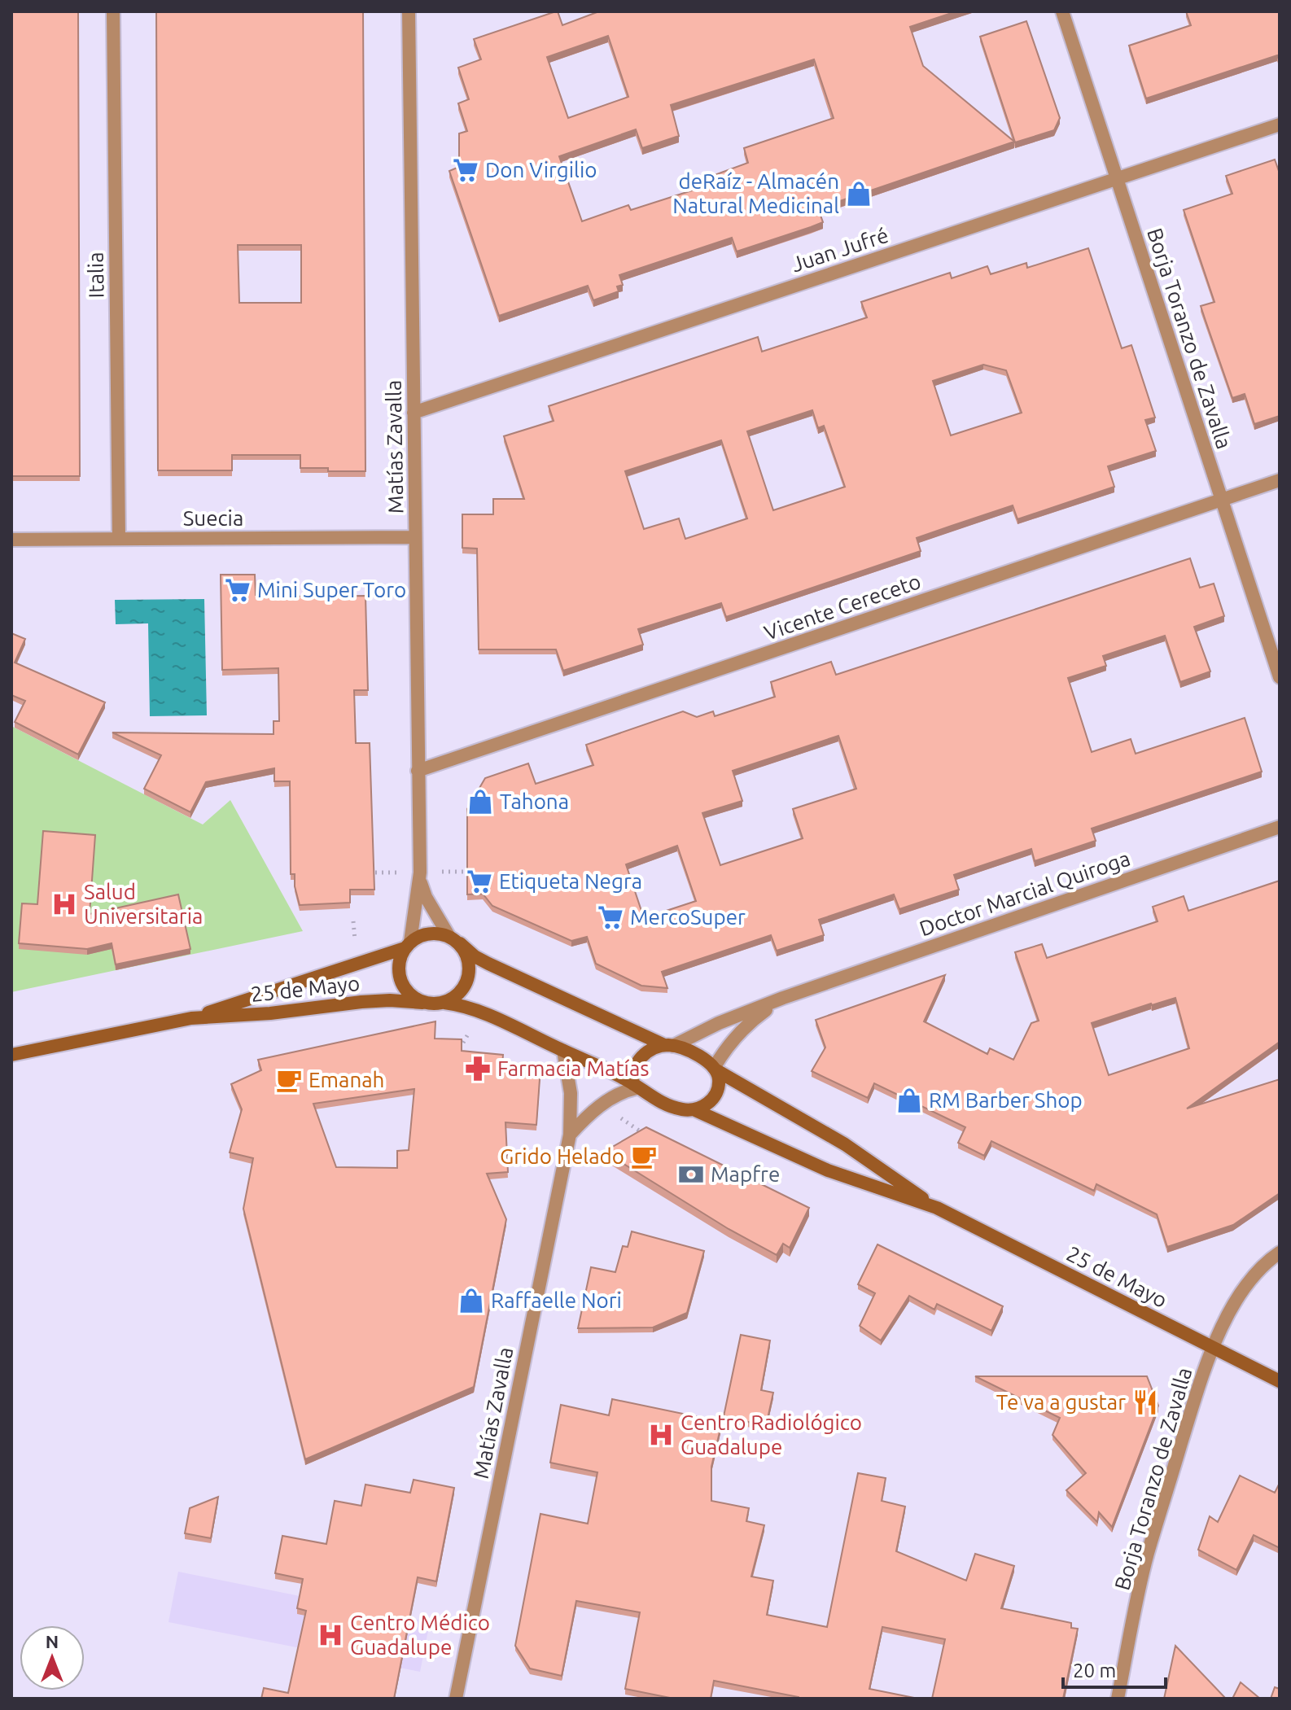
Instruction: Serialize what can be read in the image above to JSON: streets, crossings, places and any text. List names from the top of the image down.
{
  "streets": {
    "street": [
      "Juan Jufré",
      "Italia",
      "Borja Toranzo de Zavalla",
      "Matías Zavalla",
      "Suecia",
      "Vicente Cereceto",
      "Doctor Marcial Quiroga",
      "25 de Mayo"
    ]
  },
  "crossings": [
    ["Juan Jufré", "Borja Toranzo de Zavalla"],
    ["Juan Jufré", "Matías Zavalla"],
    ["Italia", "Suecia"],
    ["Borja Toranzo de Zavalla", "Vicente Cereceto"],
    ["Borja Toranzo de Zavalla", "25 de Mayo"],
    ["Matías Zavalla", "Suecia"],
    ["Matías Zavalla", "Vicente Cereceto"],
    ["Matías Zavalla", "25 de Mayo"],
    ["Doctor Marcial Quiroga", "25 de Mayo"]
  ],
  "places": {
    "supermarket": [
      "Don Virgilio",
      "Mini Super Toro",
      "Etiqueta Negra",
      "MercoSuper"
    ],
    "shop": [
      "deRaíz - Almacén Natural Medicinal",
      "Tahona",
      "RM Barber Shop",
      "Raffaelle Nori"
    ],
    "hospital": ["Salud Universitaria", "Centro Radiológico Guadalupe", "Centro Médico Guadalupe"],
    "pharmacy": ["Farmacia Matías"],
    "cafe": ["Emanah", "Grido Helado"],
    "bank": ["Mapfre"],
    "restaurant": ["Te va a gustar"]
  },
  "scale_bar": "20 m",
  "north": "top"
}
